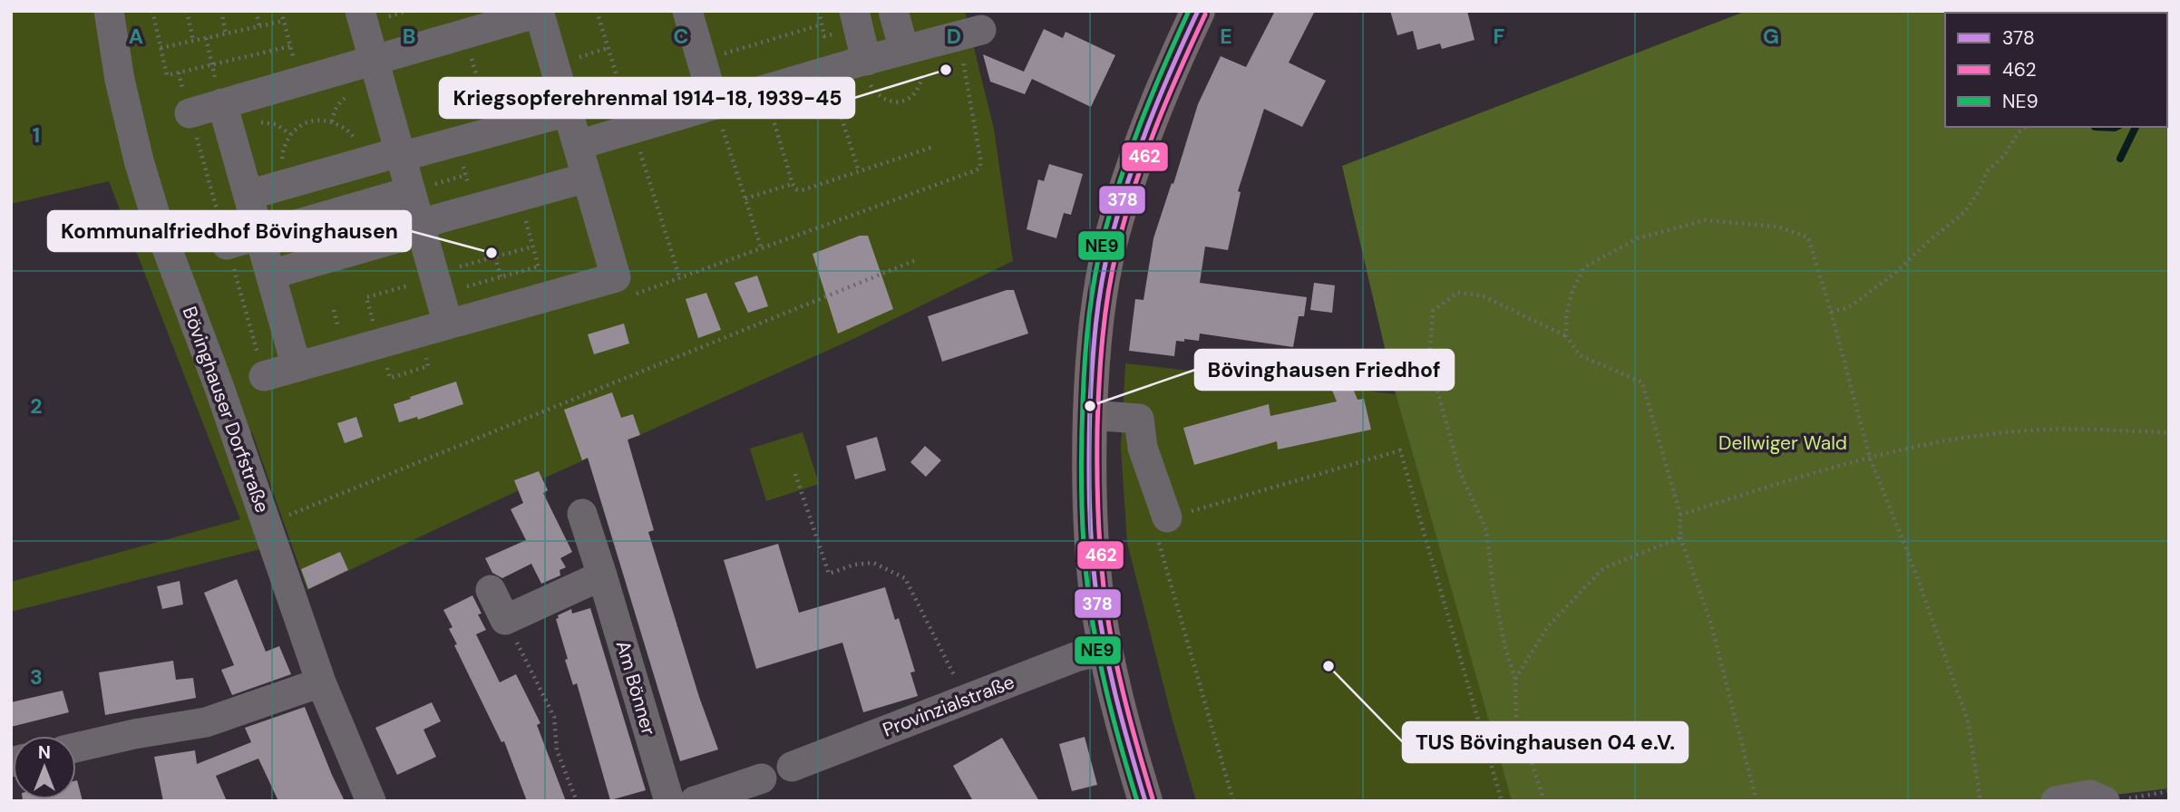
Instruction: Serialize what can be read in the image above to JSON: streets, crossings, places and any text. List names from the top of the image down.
{
  "streets": {
    "street": ["Bövinghauser Dorfstraße", "Am Bönner", "Provinzialstraße"]
  },
  "parks": ["Dellwiger Wald"],
  "places": [
    "Kriegsopferehrenmal 1914-18, 1939-45",
    "Kommunalfriedhof Bövinghausen",
    "Bövinghausen Friedhof",
    "TUS Bövinghausen 04 e.V."
  ],
  "lines": ["transit line 378", "transit line NE9", "transit line 462"],
  "legend": ["378", "462", "NE9"],
  "north": "top",
  "grid": {
    "columns": [
      "A",
      "B",
      "C",
      "D",
      "E",
      "F",
      "G"
    ],
    "rows": ["1", "2", "3"]
  }
}
